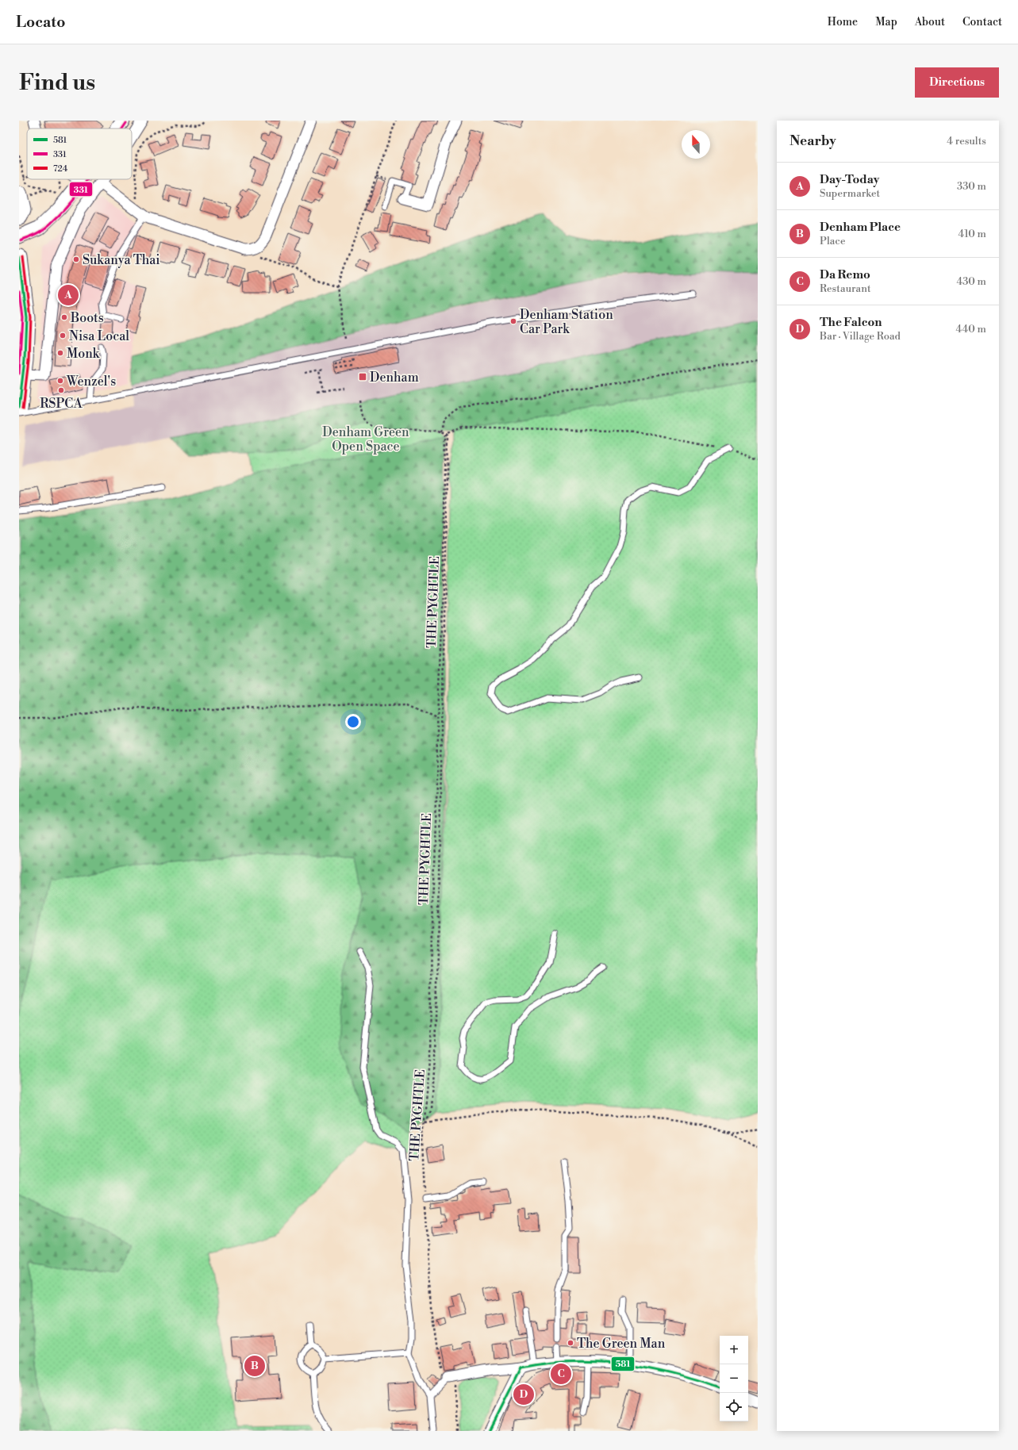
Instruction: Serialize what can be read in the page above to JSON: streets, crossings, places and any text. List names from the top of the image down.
{
  "streets": {
    "path": ["THE PYGHTLE"]
  },
  "parks": ["Denham Green Open Space"],
  "places": {
    "other": [
      "Sukanya Thai",
      "Boots",
      "Denham Station Car Park",
      "Nisa Local",
      "Monk",
      "Wenzel's",
      "RSPCA",
      "The Green Man"
    ],
    "transit": ["Denham"]
  },
  "lines": ["transit line 331", "transit line 724", "transit line 581"],
  "legend": ["581", "331", "724"],
  "north": "top",
  "page": {
    "header": "Locato",
    "nav": [
      "Home",
      "Map",
      "About",
      "Contact"
    ],
    "buttons": "Directions",
    "title": "Find us",
    "heading": ["Nearby", "4 results"],
    "list": [
      {
        "mark": "A",
        "name": "Day-Today",
        "note": "Supermarket",
        "value": "330 m"
      },
      {
        "mark": "B",
        "name": "Denham Place",
        "note": "Place",
        "value": "410 m"
      },
      {
        "mark": "C",
        "name": "Da Remo",
        "note": "Restaurant",
        "value": "430 m"
      },
      {
        "mark": "D",
        "name": "The Falcon",
        "note": "Bar · Village Road",
        "value": "440 m"
      }
    ],
    "pins": [
      "A",
      "B",
      "C",
      "D"
    ],
    "map_buttons": ["+", "−"]
  }
}
